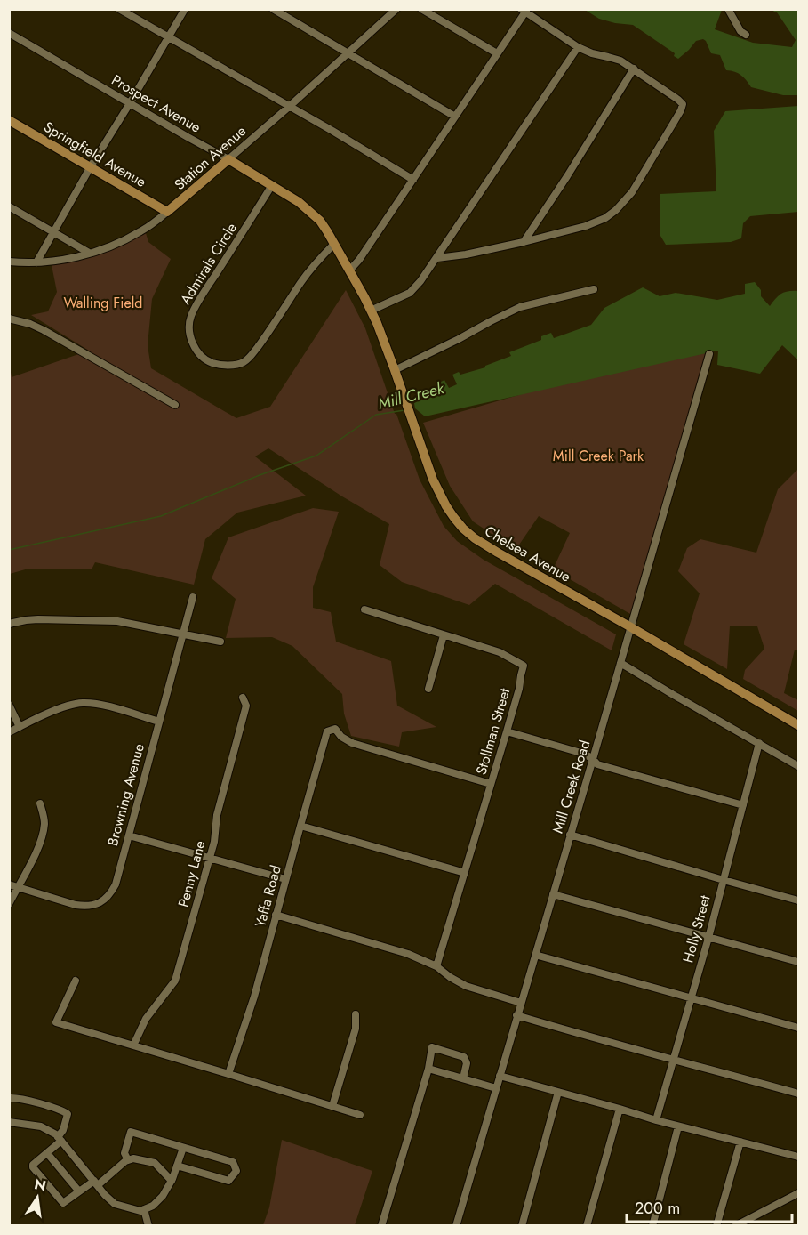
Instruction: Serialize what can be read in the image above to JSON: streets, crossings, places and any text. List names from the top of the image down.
{
  "streets": {
    "main road": [
      "Prospect Avenue",
      "Springfield Avenue",
      "Station Avenue",
      "Chelsea Avenue"
    ],
    "street": [
      "Admirals Circle",
      "Stollman Street",
      "Mill Creek Road",
      "Browning Avenue",
      "Penny Lane",
      "Yaffa Road",
      "Holly Street"
    ]
  },
  "crossings": [
    ["Prospect Avenue", "Station Avenue"],
    ["Prospect Avenue", "Admirals Circle"],
    ["Prospect Avenue", "Chelsea Avenue"],
    ["Springfield Avenue", "Station Avenue"],
    ["Chelsea Avenue", "Mill Creek Road"],
    ["Stollman Street", "Yaffa Road"]
  ],
  "water": ["Mill Creek"],
  "parks": ["Walling Field", "Mill Creek Park"],
  "scale_bar": "200 m",
  "north": "top"
}
